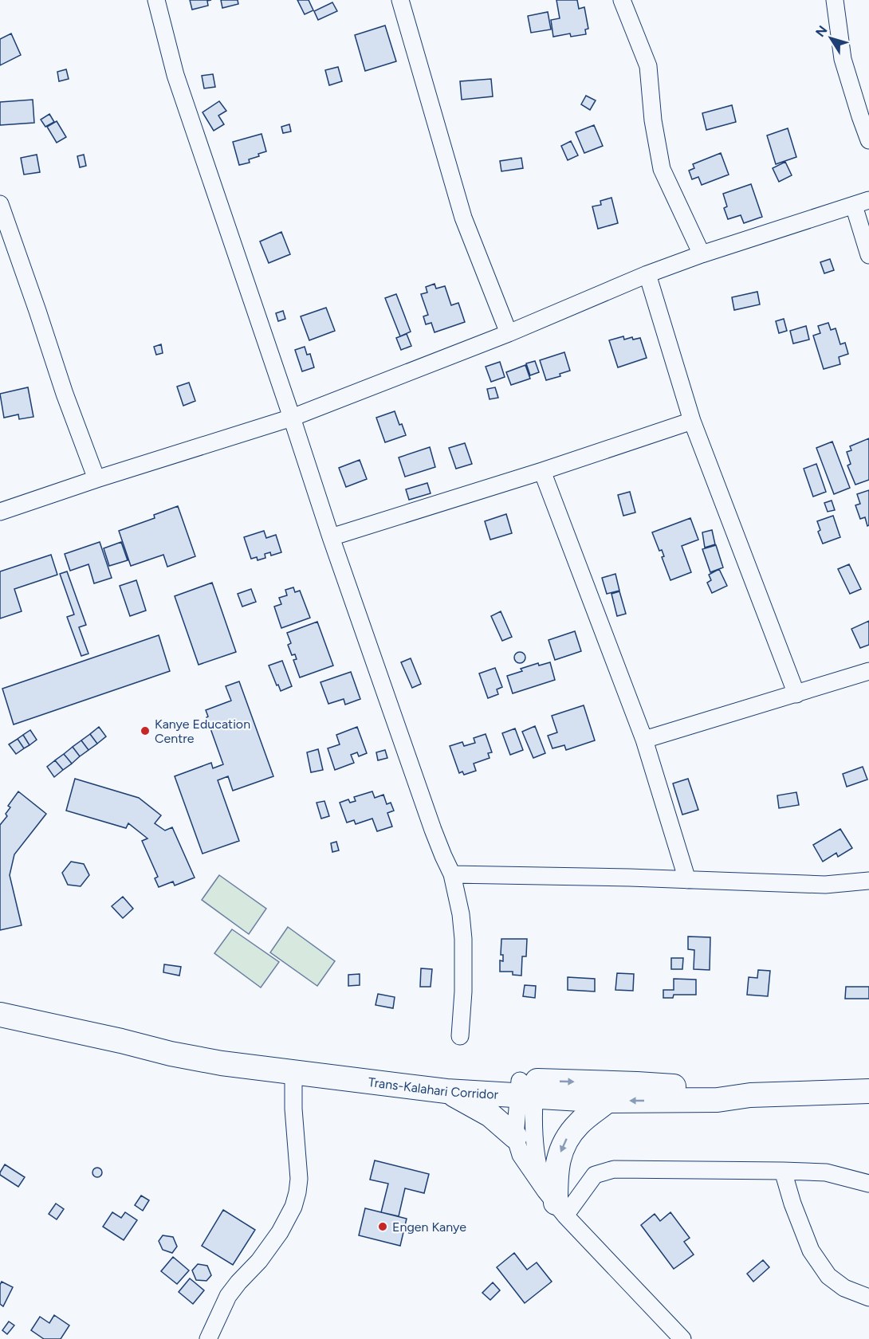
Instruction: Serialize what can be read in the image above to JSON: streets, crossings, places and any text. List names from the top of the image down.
{
  "streets": {
    "highway": ["Trans-Kalahari Corridor"]
  },
  "places": ["Kanye Education Centre", "Engen Kanye"],
  "north": "top left"
}
